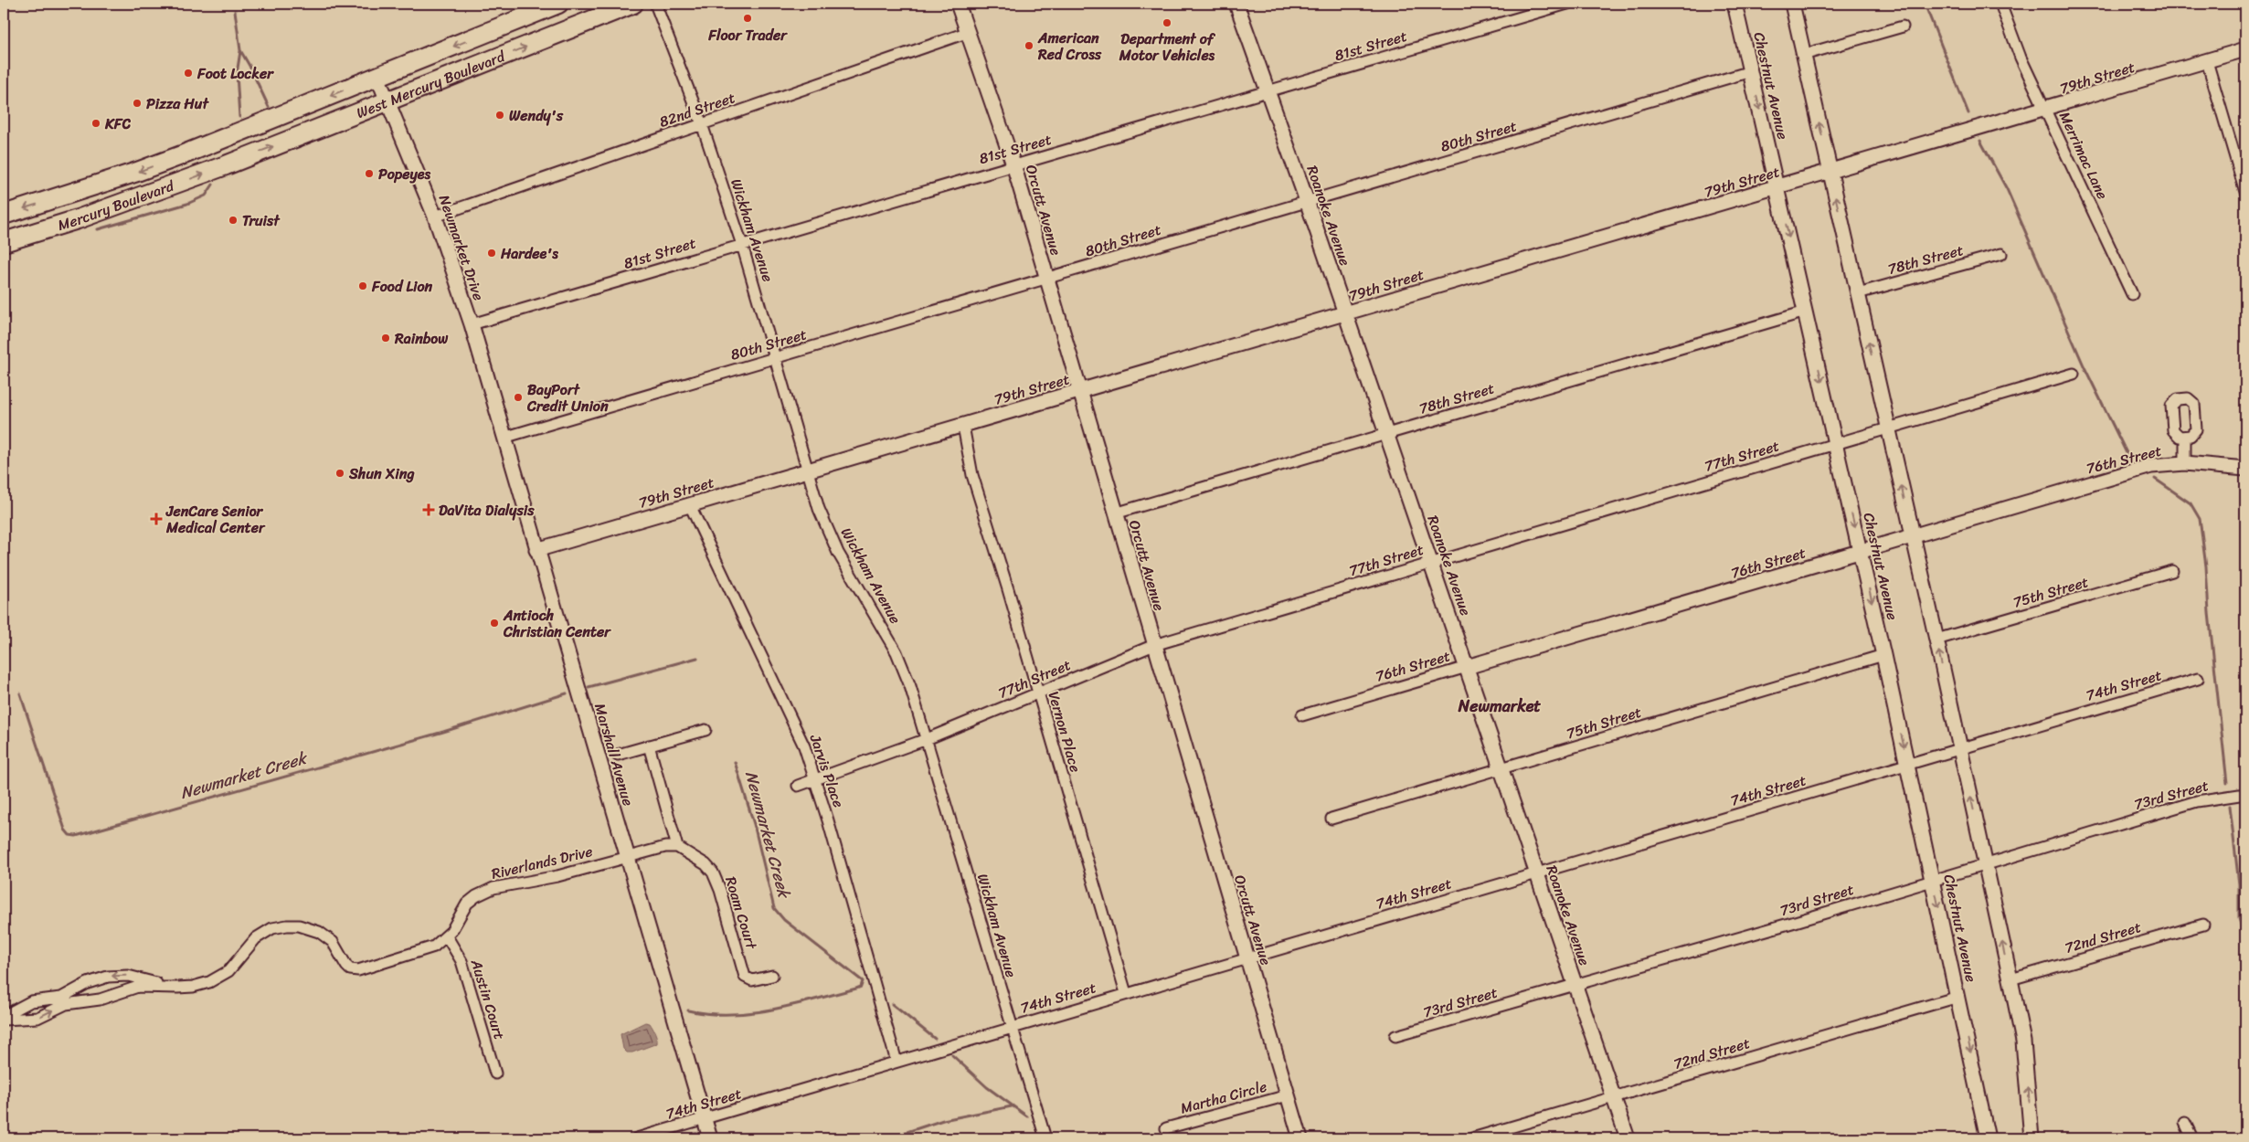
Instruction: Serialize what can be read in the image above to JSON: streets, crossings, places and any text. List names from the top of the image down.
{
  "streets": {
    "highway": ["West Mercury Boulevard", "Mercury Boulevard"],
    "street": [
      "81st Street",
      "79th Street",
      "Chestnut Avenue",
      "82nd Street",
      "80th Street",
      "Merrimac Lane",
      "Orcutt Avenue",
      "Roanoke Avenue",
      "Wickham Avenue",
      "Newmarket Drive",
      "78th Street",
      "77th Street",
      "76th Street",
      "75th Street",
      "74th Street",
      "Vernon Place",
      "Marshall Avenue",
      "Jarvis Place",
      "73rd Street",
      "Riverlands Drive",
      "Roam Court",
      "72nd Street",
      "Austin Court",
      "Martha Circle"
    ]
  },
  "crossings": [
    ["81st Street", "Orcutt Avenue"],
    ["81st Street", "Roanoke Avenue"],
    ["81st Street", "Wickham Avenue"],
    ["81st Street", "Newmarket Drive"],
    ["79th Street", "Chestnut Avenue"],
    ["79th Street", "Merrimac Lane"],
    ["79th Street", "Orcutt Avenue"],
    ["79th Street", "Roanoke Avenue"],
    ["79th Street", "Wickham Avenue"],
    ["79th Street", "Vernon Place"],
    ["79th Street", "Marshall Avenue"],
    ["79th Street", "Jarvis Place"],
    ["West Mercury Boulevard", "Mercury Boulevard"],
    ["West Mercury Boulevard", "Newmarket Drive"],
    ["Chestnut Avenue", "80th Street"],
    ["Chestnut Avenue", "78th Street"],
    ["Chestnut Avenue", "77th Street"],
    ["Chestnut Avenue", "76th Street"],
    ["Chestnut Avenue", "75th Street"],
    ["Chestnut Avenue", "74th Street"],
    ["Chestnut Avenue", "73rd Street"],
    ["Chestnut Avenue", "72nd Street"],
    ["82nd Street", "Orcutt Avenue"],
    ["82nd Street", "Wickham Avenue"],
    ["82nd Street", "Newmarket Drive"],
    ["80th Street", "Orcutt Avenue"],
    ["80th Street", "Roanoke Avenue"],
    ["80th Street", "Wickham Avenue"],
    ["80th Street", "Marshall Avenue"],
    ["Orcutt Avenue", "78th Street"],
    ["Orcutt Avenue", "77th Street"],
    ["Orcutt Avenue", "74th Street"],
    ["Orcutt Avenue", "Martha Circle"],
    ["Roanoke Avenue", "78th Street"],
    ["Roanoke Avenue", "77th Street"],
    ["Roanoke Avenue", "76th Street"],
    ["Roanoke Avenue", "75th Street"],
    ["Roanoke Avenue", "74th Street"],
    ["Roanoke Avenue", "73rd Street"],
    ["Roanoke Avenue", "72nd Street"],
    ["Wickham Avenue", "77th Street"],
    ["Wickham Avenue", "74th Street"],
    ["Newmarket Drive", "Marshall Avenue"],
    ["77th Street", "Vernon Place"],
    ["77th Street", "Jarvis Place"],
    ["74th Street", "Vernon Place"],
    ["74th Street", "Marshall Avenue"],
    ["74th Street", "Jarvis Place"],
    ["Marshall Avenue", "Riverlands Drive"],
    ["Riverlands Drive", "Austin Court"]
  ],
  "districts": ["Newmarket"],
  "water": ["Newmarket Creek"],
  "places": {
    "other": [
      "Floor Trader",
      "Department of Motor Vehicles",
      "American Red Cross",
      "Foot Locker",
      "Pizza Hut",
      "Wendy's",
      "KFC",
      "Popeyes",
      "Truist",
      "Hardee's",
      "Food Lion",
      "Rainbow",
      "BayPort Credit Union",
      "Shun Xing",
      "Antioch Christian Center"
    ],
    "health": ["DaVita Dialysis", "JenCare Senior Medical Center"]
  }
}
